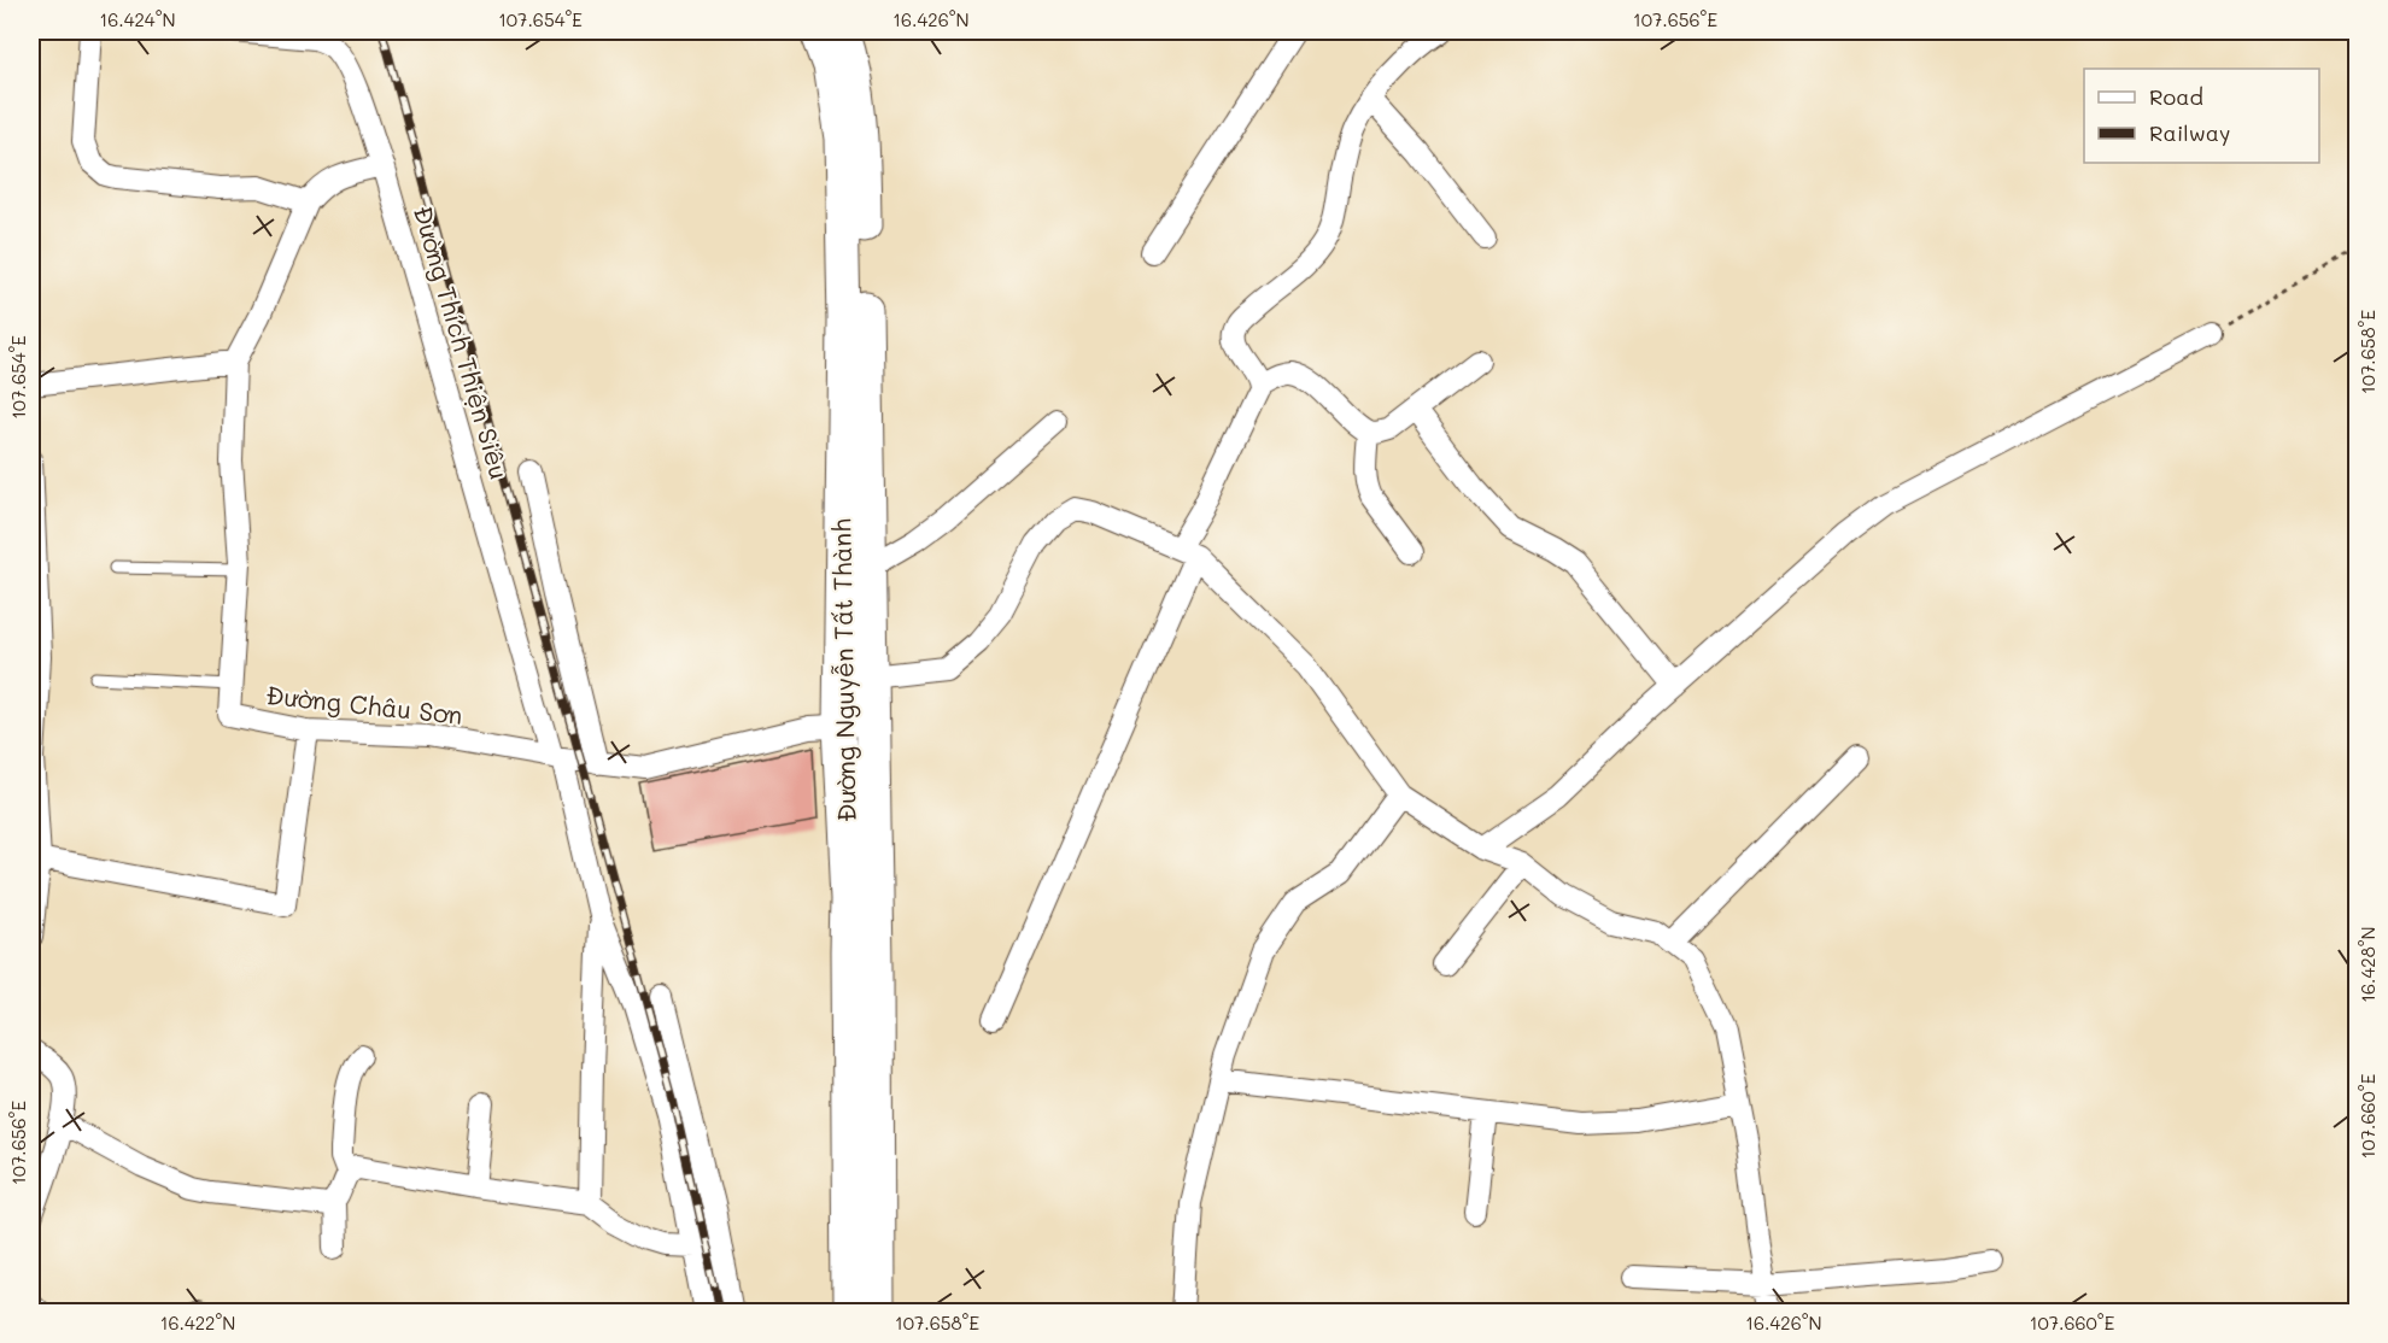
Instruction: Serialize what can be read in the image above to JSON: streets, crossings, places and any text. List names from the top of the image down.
{
  "streets": {
    "main road": ["Đường Nguyễn Tất Thành"],
    "street": ["Đường Thích Thiện Siêu", "Đường Châu Sơn"]
  },
  "crossings": [
    ["Đường Thích Thiện Siêu", "Đường Châu Sơn"],
    ["Đường Nguyễn Tất Thành", "Đường Châu Sơn"]
  ],
  "legend": ["Road", "Railway"],
  "coordinates": [
    "16.424°N",
    "107.654°E",
    "16.426°N",
    "107.656°E",
    "107.658°E",
    "16.428°N",
    "107.660°E",
    "16.422°N"
  ]
}
